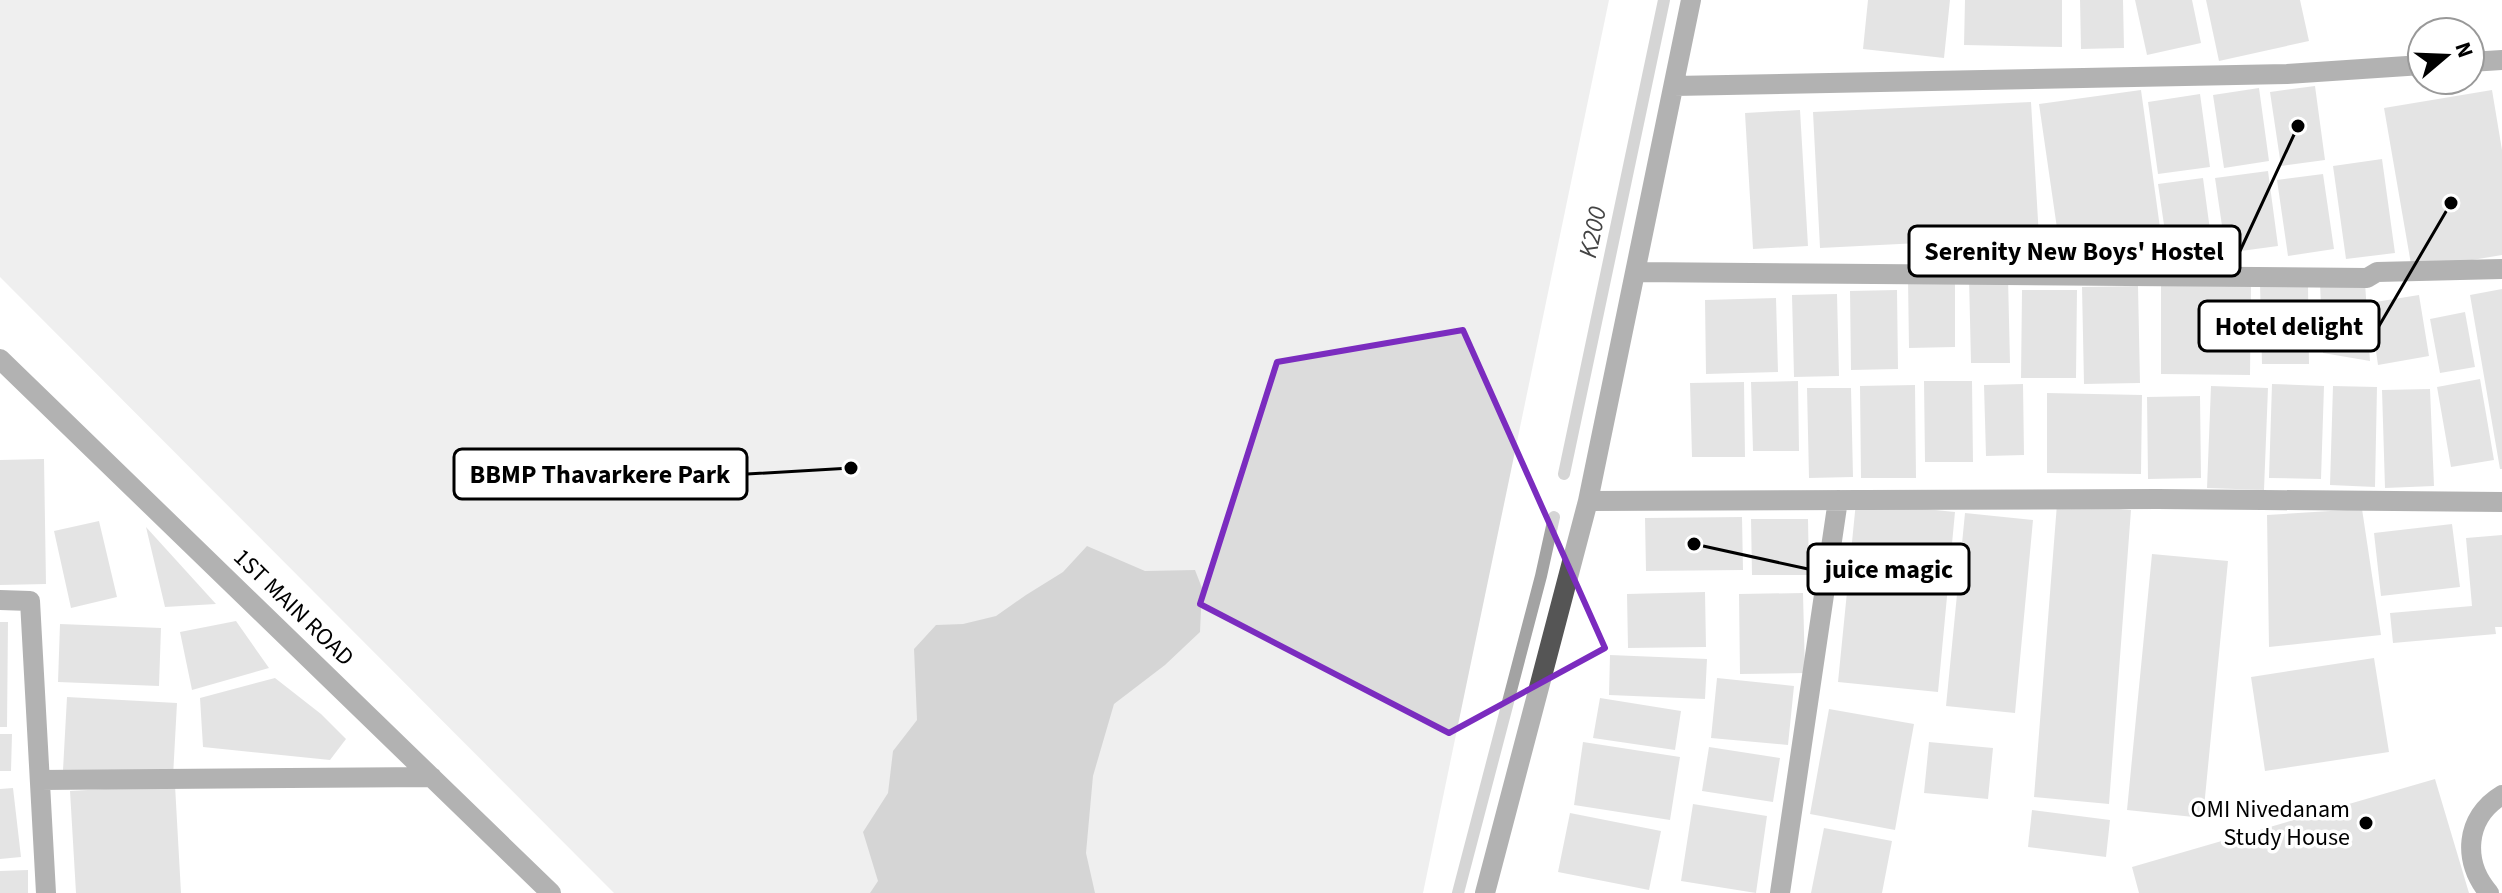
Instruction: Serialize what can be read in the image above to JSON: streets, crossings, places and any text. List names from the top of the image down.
{
  "streets": {
    "street": ["1ST MAIN ROAD"]
  },
  "water": ["K200"],
  "places": [
    "Serenity New Boys' Hostel",
    "Hotel delight",
    "BBMP Thavarkere Park",
    "juice magic",
    "OMI Nivedanam Study House"
  ],
  "north": "right"
}
